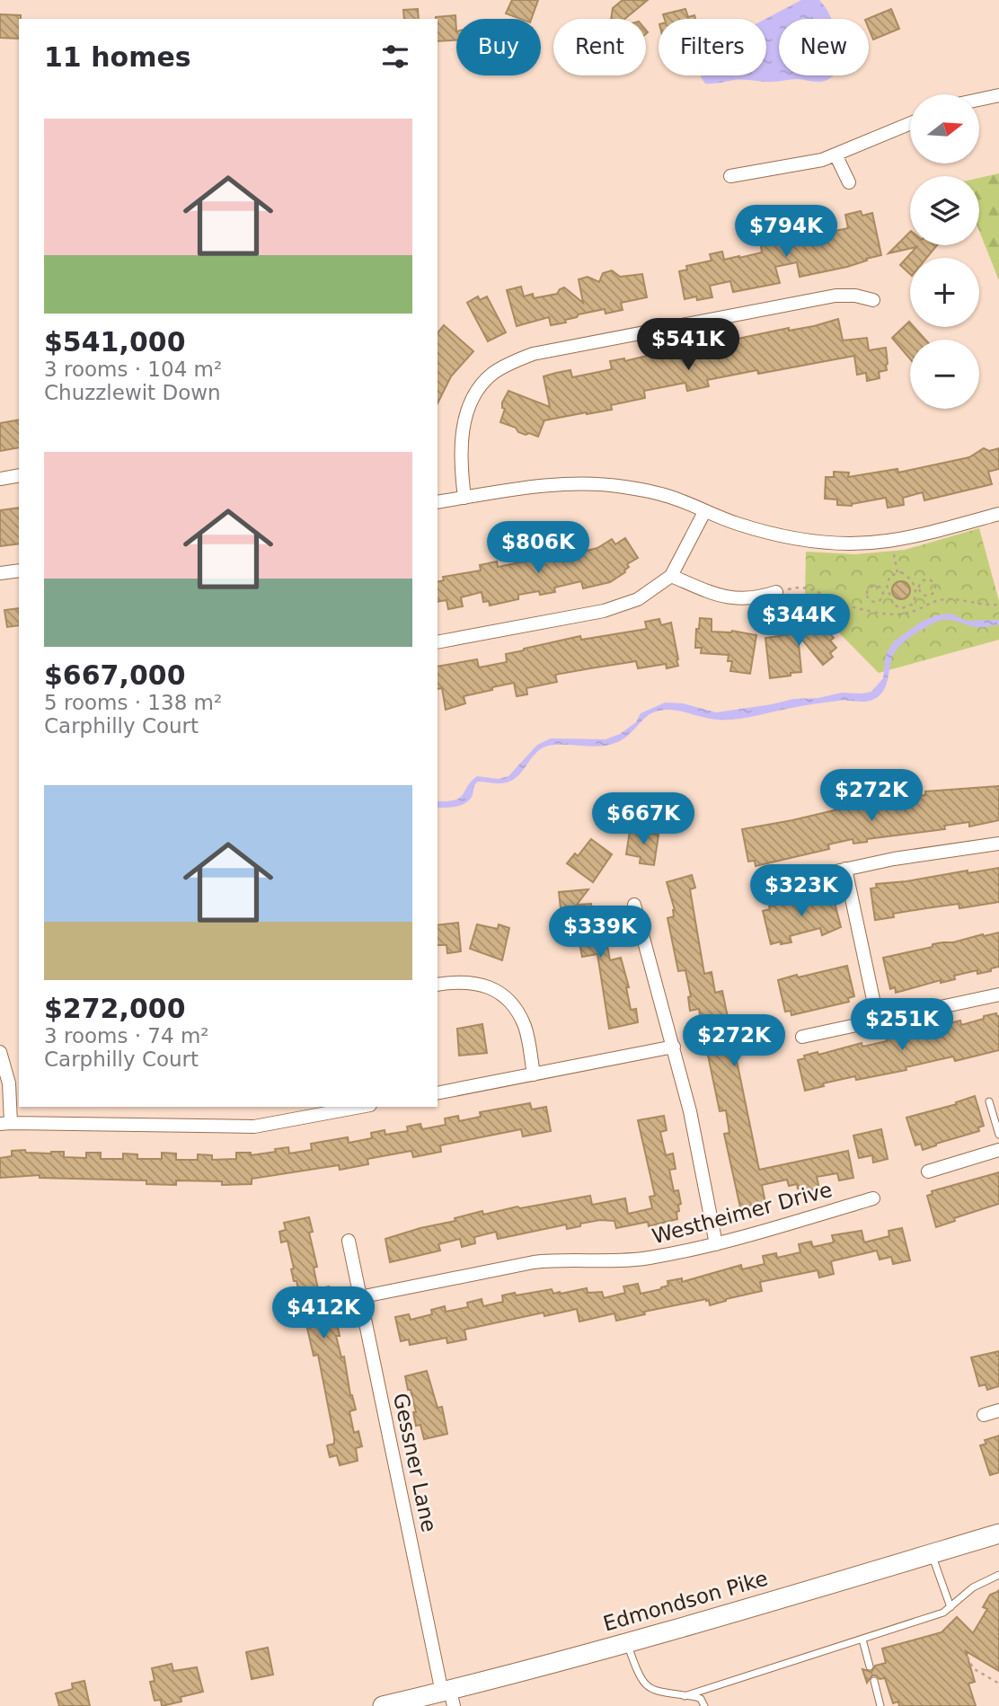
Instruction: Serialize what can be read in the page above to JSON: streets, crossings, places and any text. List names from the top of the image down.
{
  "streets": {
    "main road": ["Edmondson Pike"],
    "street": ["Westheimer Drive", "Gessner Lane"]
  },
  "crossings": [
    ["Westheimer Drive", "Gessner Lane"],
    ["Gessner Lane", "Edmondson Pike"]
  ],
  "north": "right",
  "page": {
    "chip": [
      "Buy",
      "Rent",
      "Filters",
      "New"
    ],
    "heading": "11 homes",
    "map_buttons": ["+", "−"],
    "list": [
      {
        "name": "$541,000",
        "note": "3 rooms · 104 m² · Chuzzlewit Down"
      },
      {
        "name": "$667,000",
        "note": "5 rooms · 138 m² · Carphilly Court"
      },
      {
        "name": "$272,000",
        "note": "3 rooms · 74 m² · Carphilly Court"
      }
    ],
    "price": [
      "$794K",
      "$541K",
      "$806K",
      "$344K",
      "$272K",
      "$667K",
      "$323K",
      "$339K",
      "$251K",
      "$272K",
      "$412K"
    ]
  }
}
